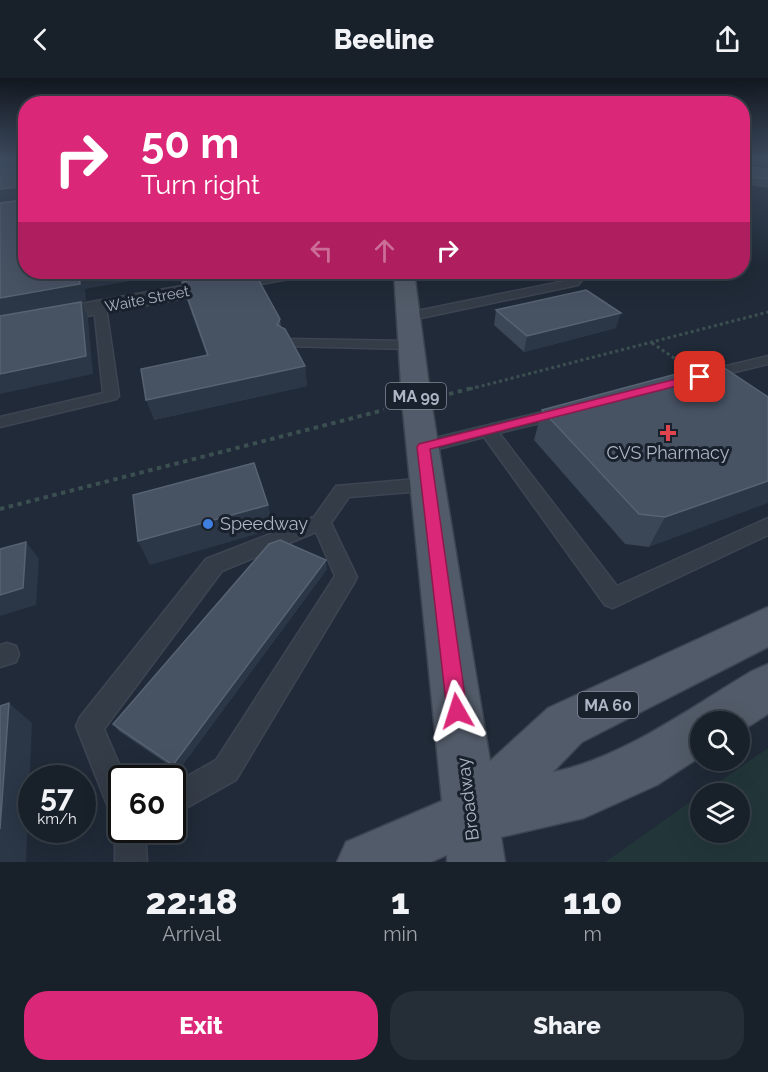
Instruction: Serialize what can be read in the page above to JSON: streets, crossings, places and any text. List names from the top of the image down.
{
  "streets": {
    "main road": ["MA 99", "MA 60", "Broadway"],
    "street": ["Waite Street"]
  },
  "crossings": [
    ["MA 60", "Broadway"]
  ],
  "places": {
    "health": ["CVS Pharmacy"],
    "other": ["Speedway"]
  },
  "page": {
    "header": "Beeline",
    "turn": ["50 m", "Turn right"],
    "speed": "57 km/h",
    "limit": "60",
    "eta": [
      "22:18",
      "Arrival",
      "1",
      "min",
      "110",
      "m"
    ],
    "buttons": ["Exit", "Share"]
  }
}
